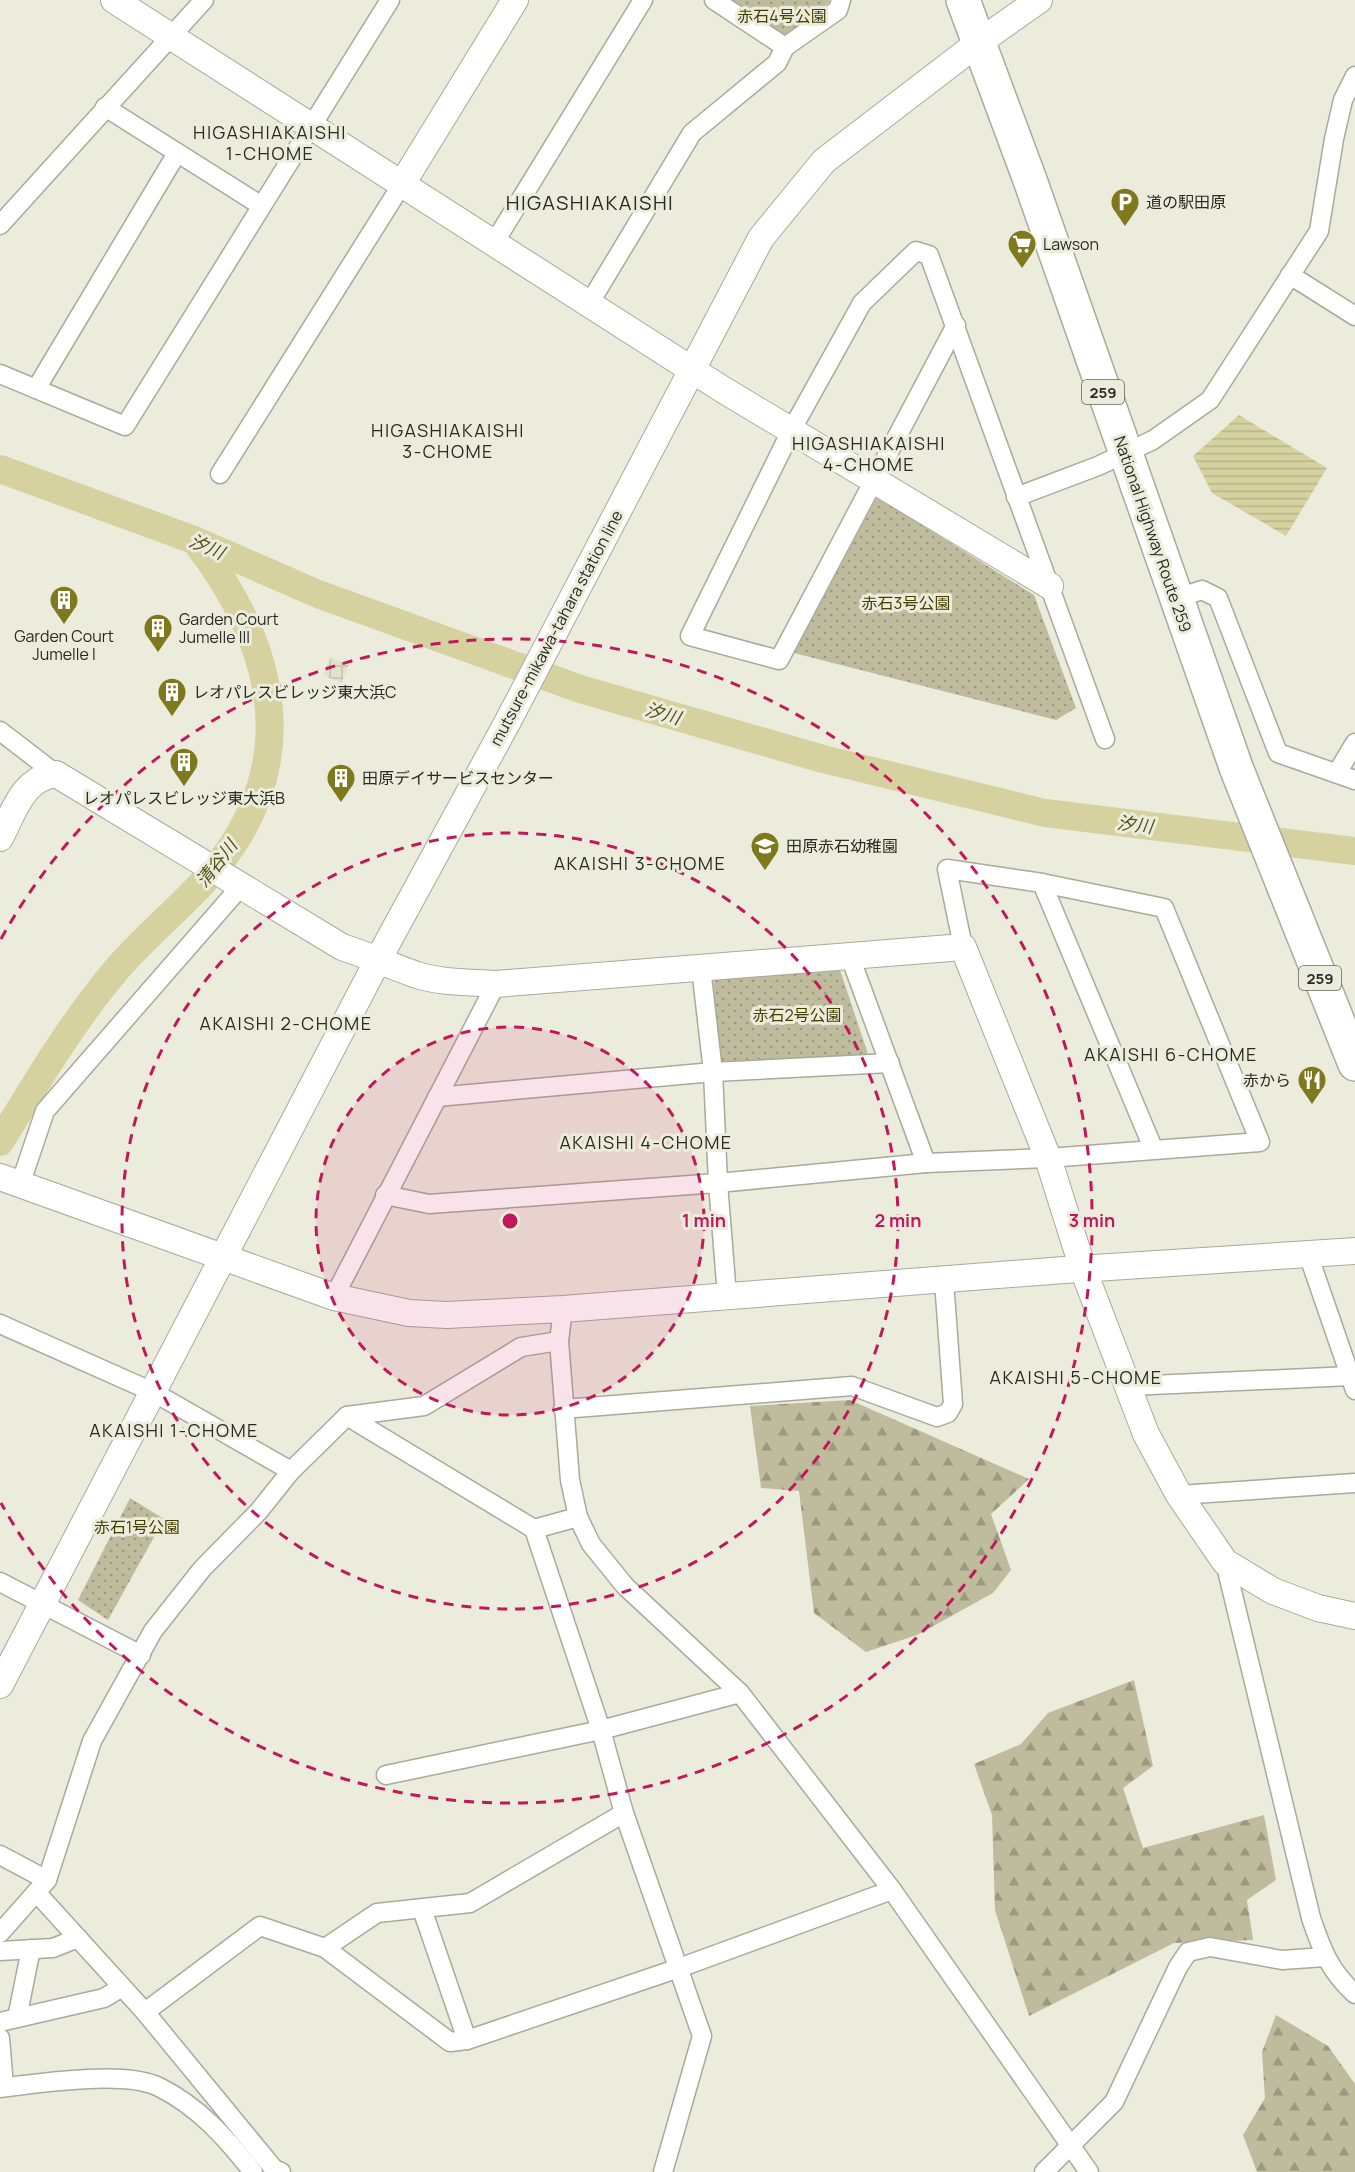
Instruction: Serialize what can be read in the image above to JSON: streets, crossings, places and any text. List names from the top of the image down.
{
  "streets": {
    "highway": ["259", "National Highway Route 259"],
    "street": ["mutsure-mikawa-tahara station line"]
  },
  "crossings": [
    ["National Highway Route 259", "mutsure-mikawa-tahara station line"]
  ],
  "districts": [
    "HIGASHIAKAISHI 1-CHOME",
    "HIGASHIAKAISHI",
    "HIGASHIAKAISHI 3-CHOME",
    "HIGASHIAKAISHI 4-CHOME",
    "AKAISHI 3-CHOME",
    "AKAISHI 2-CHOME",
    "AKAISHI 6-CHOME",
    "AKAISHI 4-CHOME",
    "AKAISHI 5-CHOME",
    "AKAISHI 1-CHOME"
  ],
  "water": ["汐川", "清谷川"],
  "parks": [
    "赤石4号公園",
    "赤石3号公園",
    "赤石2号公園",
    "赤石1号公園"
  ],
  "places": {
    "parking": ["道の駅田原"],
    "supermarket": ["Lawson"],
    "building": [
      "Garden Court Jumelle I",
      "Garden Court Jumelle III",
      "レオパレスビレッジ東大浜C",
      "レオパレスビレッジ東大浜B",
      "田原デイサービスセンター"
    ],
    "school or university": ["田原赤石幼稚園"],
    "restaurant": ["赤から"]
  },
  "rings": ["1 min", "2 min", "3 min"]
}
